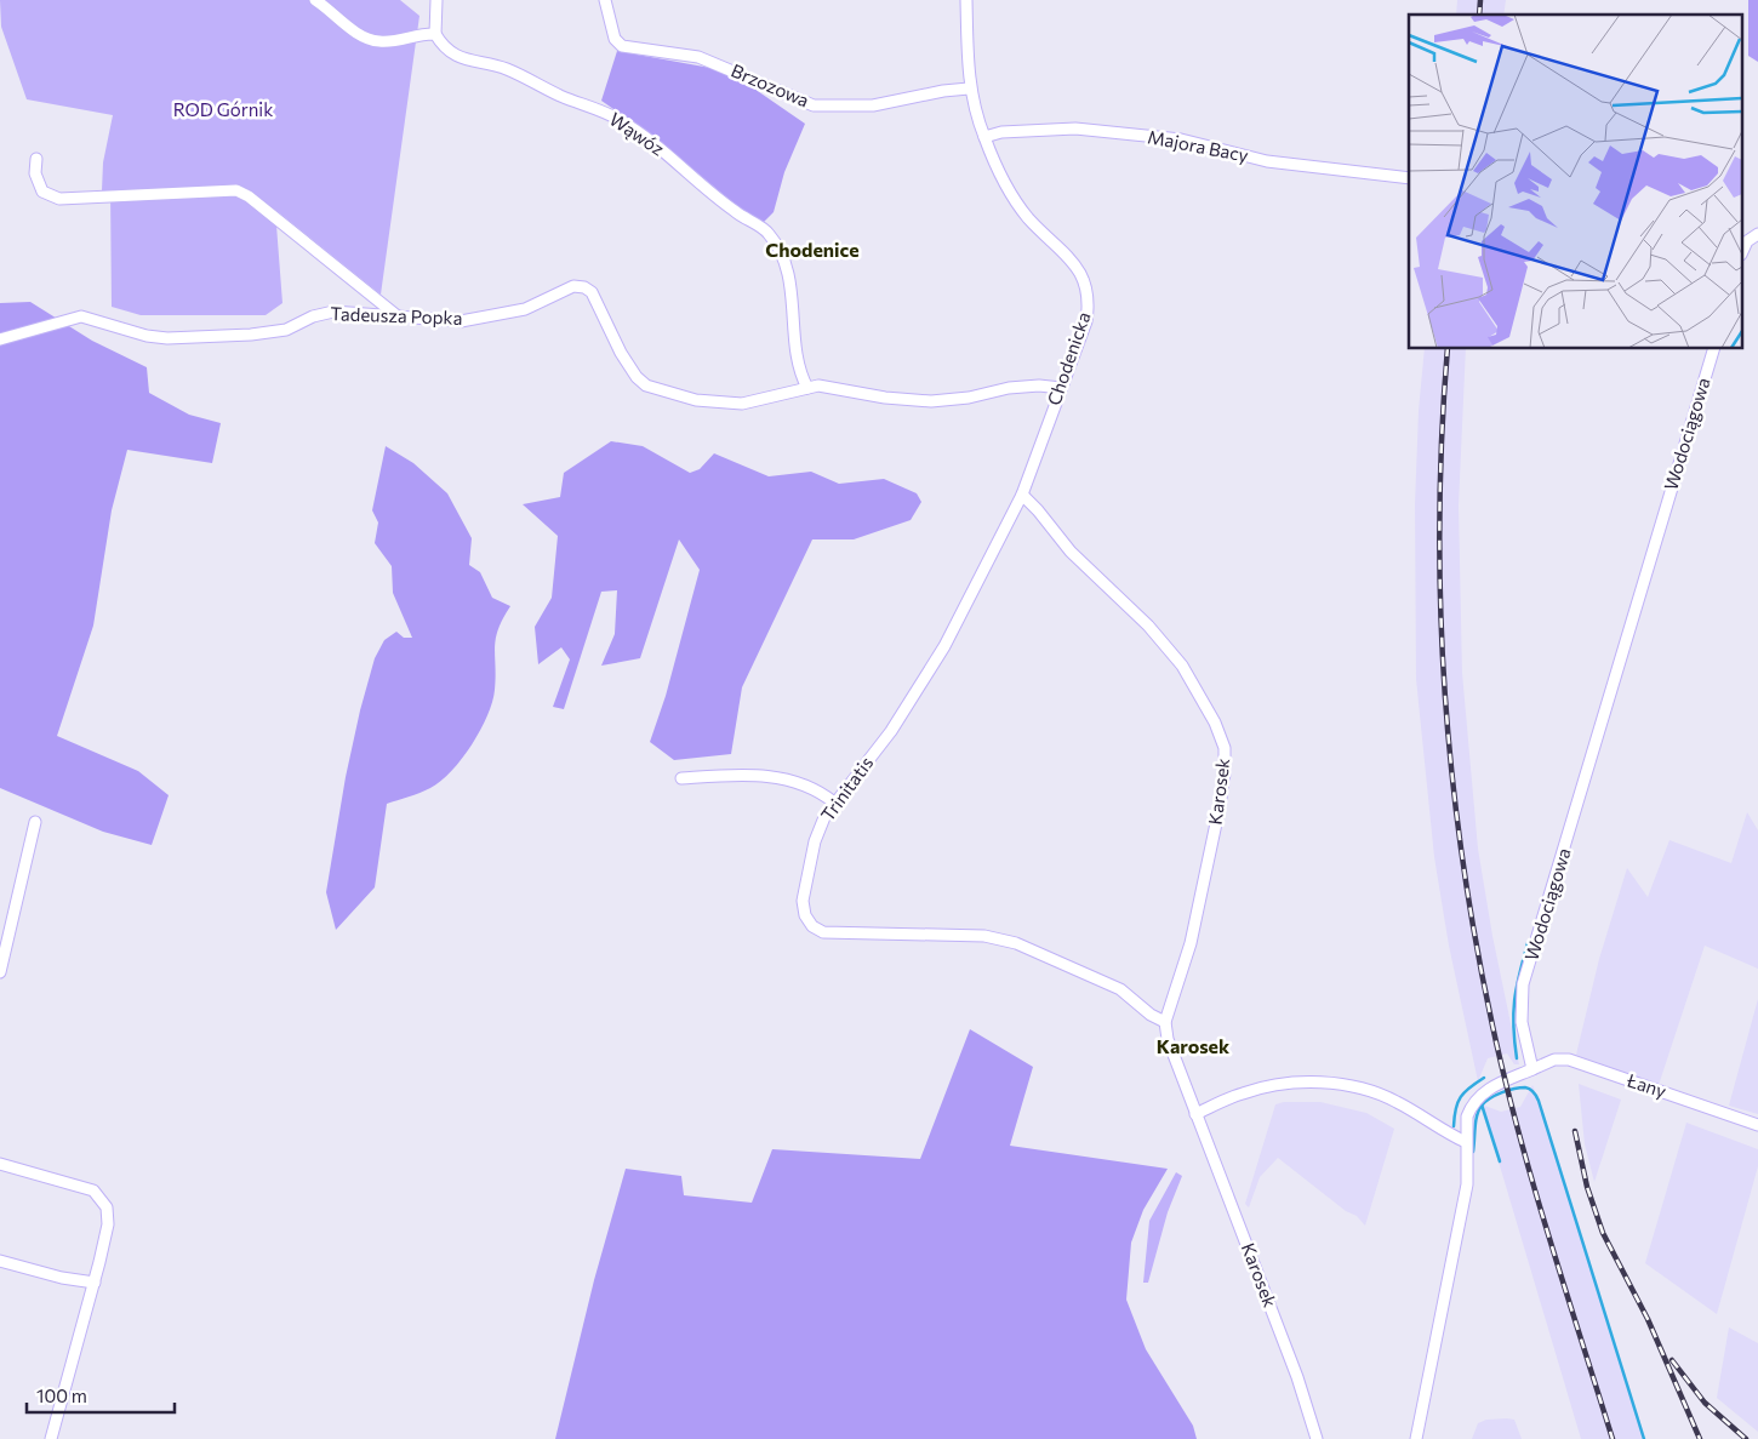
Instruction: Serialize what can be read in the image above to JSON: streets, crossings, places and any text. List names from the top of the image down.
{
  "streets": {
    "street": [
      "Brzozowa",
      "Wąwóz",
      "Majora Bacy",
      "Tadeusza Popka",
      "Chodenicka",
      "Wodociągowa",
      "Trinitatis",
      "Karosek",
      "Łany"
    ]
  },
  "crossings": [
    ["Brzozowa", "Chodenicka"],
    ["Wąwóz", "Tadeusza Popka"],
    ["Majora Bacy", "Chodenicka"],
    ["Tadeusza Popka", "Chodenicka"],
    ["Chodenicka", "Trinitatis"],
    ["Chodenicka", "Karosek"],
    ["Wodociągowa", "Łany"],
    ["Trinitatis", "Karosek"]
  ],
  "districts": ["Chodenice", "Karosek"],
  "parks": ["ROD Górnik"],
  "scale_bar": "100 m"
}
